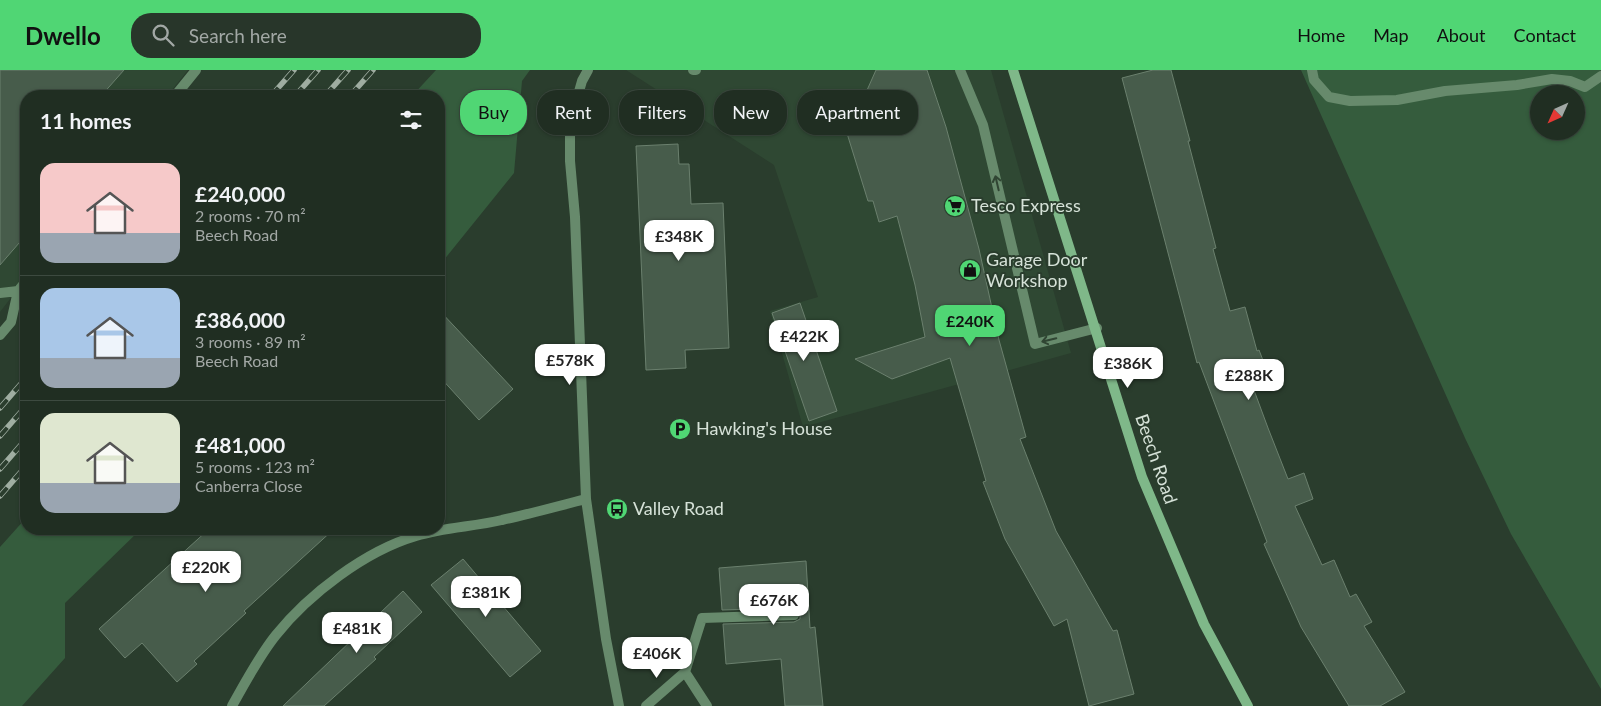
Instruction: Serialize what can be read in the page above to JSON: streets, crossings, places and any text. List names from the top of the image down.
{
  "streets": {
    "street": ["Beech Road"]
  },
  "places": {
    "supermarket": ["Tesco Express"],
    "shop": ["Garage Door Workshop"],
    "parking": ["Hawking's House"],
    "bus stop": ["Valley Road"]
  },
  "north": "bottom left",
  "page": {
    "header": "Dwello",
    "search": "Search here",
    "nav": [
      "Home",
      "Map",
      "About",
      "Contact"
    ],
    "chip": [
      "Buy",
      "Rent",
      "Filters",
      "New",
      "Apartment"
    ],
    "heading": "11 homes",
    "list": [
      {
        "name": "£240,000",
        "note": "2 rooms · 70 m² · Beech Road"
      },
      {
        "name": "£386,000",
        "note": "3 rooms · 89 m² · Beech Road"
      },
      {
        "name": "£481,000",
        "note": "5 rooms · 123 m² · Canberra Close"
      }
    ],
    "price": [
      "£348K",
      "£240K",
      "£422K",
      "£578K",
      "£386K",
      "£288K",
      "£220K",
      "£381K",
      "£676K",
      "£481K",
      "£406K"
    ]
  }
}
